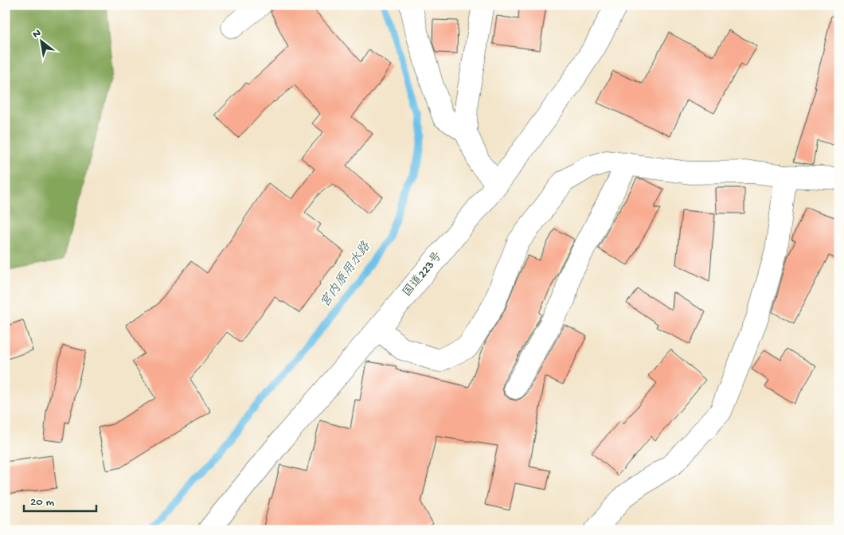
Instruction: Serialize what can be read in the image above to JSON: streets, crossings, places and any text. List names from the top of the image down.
{
  "streets": {
    "main road": ["国道223号"]
  },
  "water": ["宮内原用水路"],
  "scale_bar": "20 m",
  "north": "top left"
}
